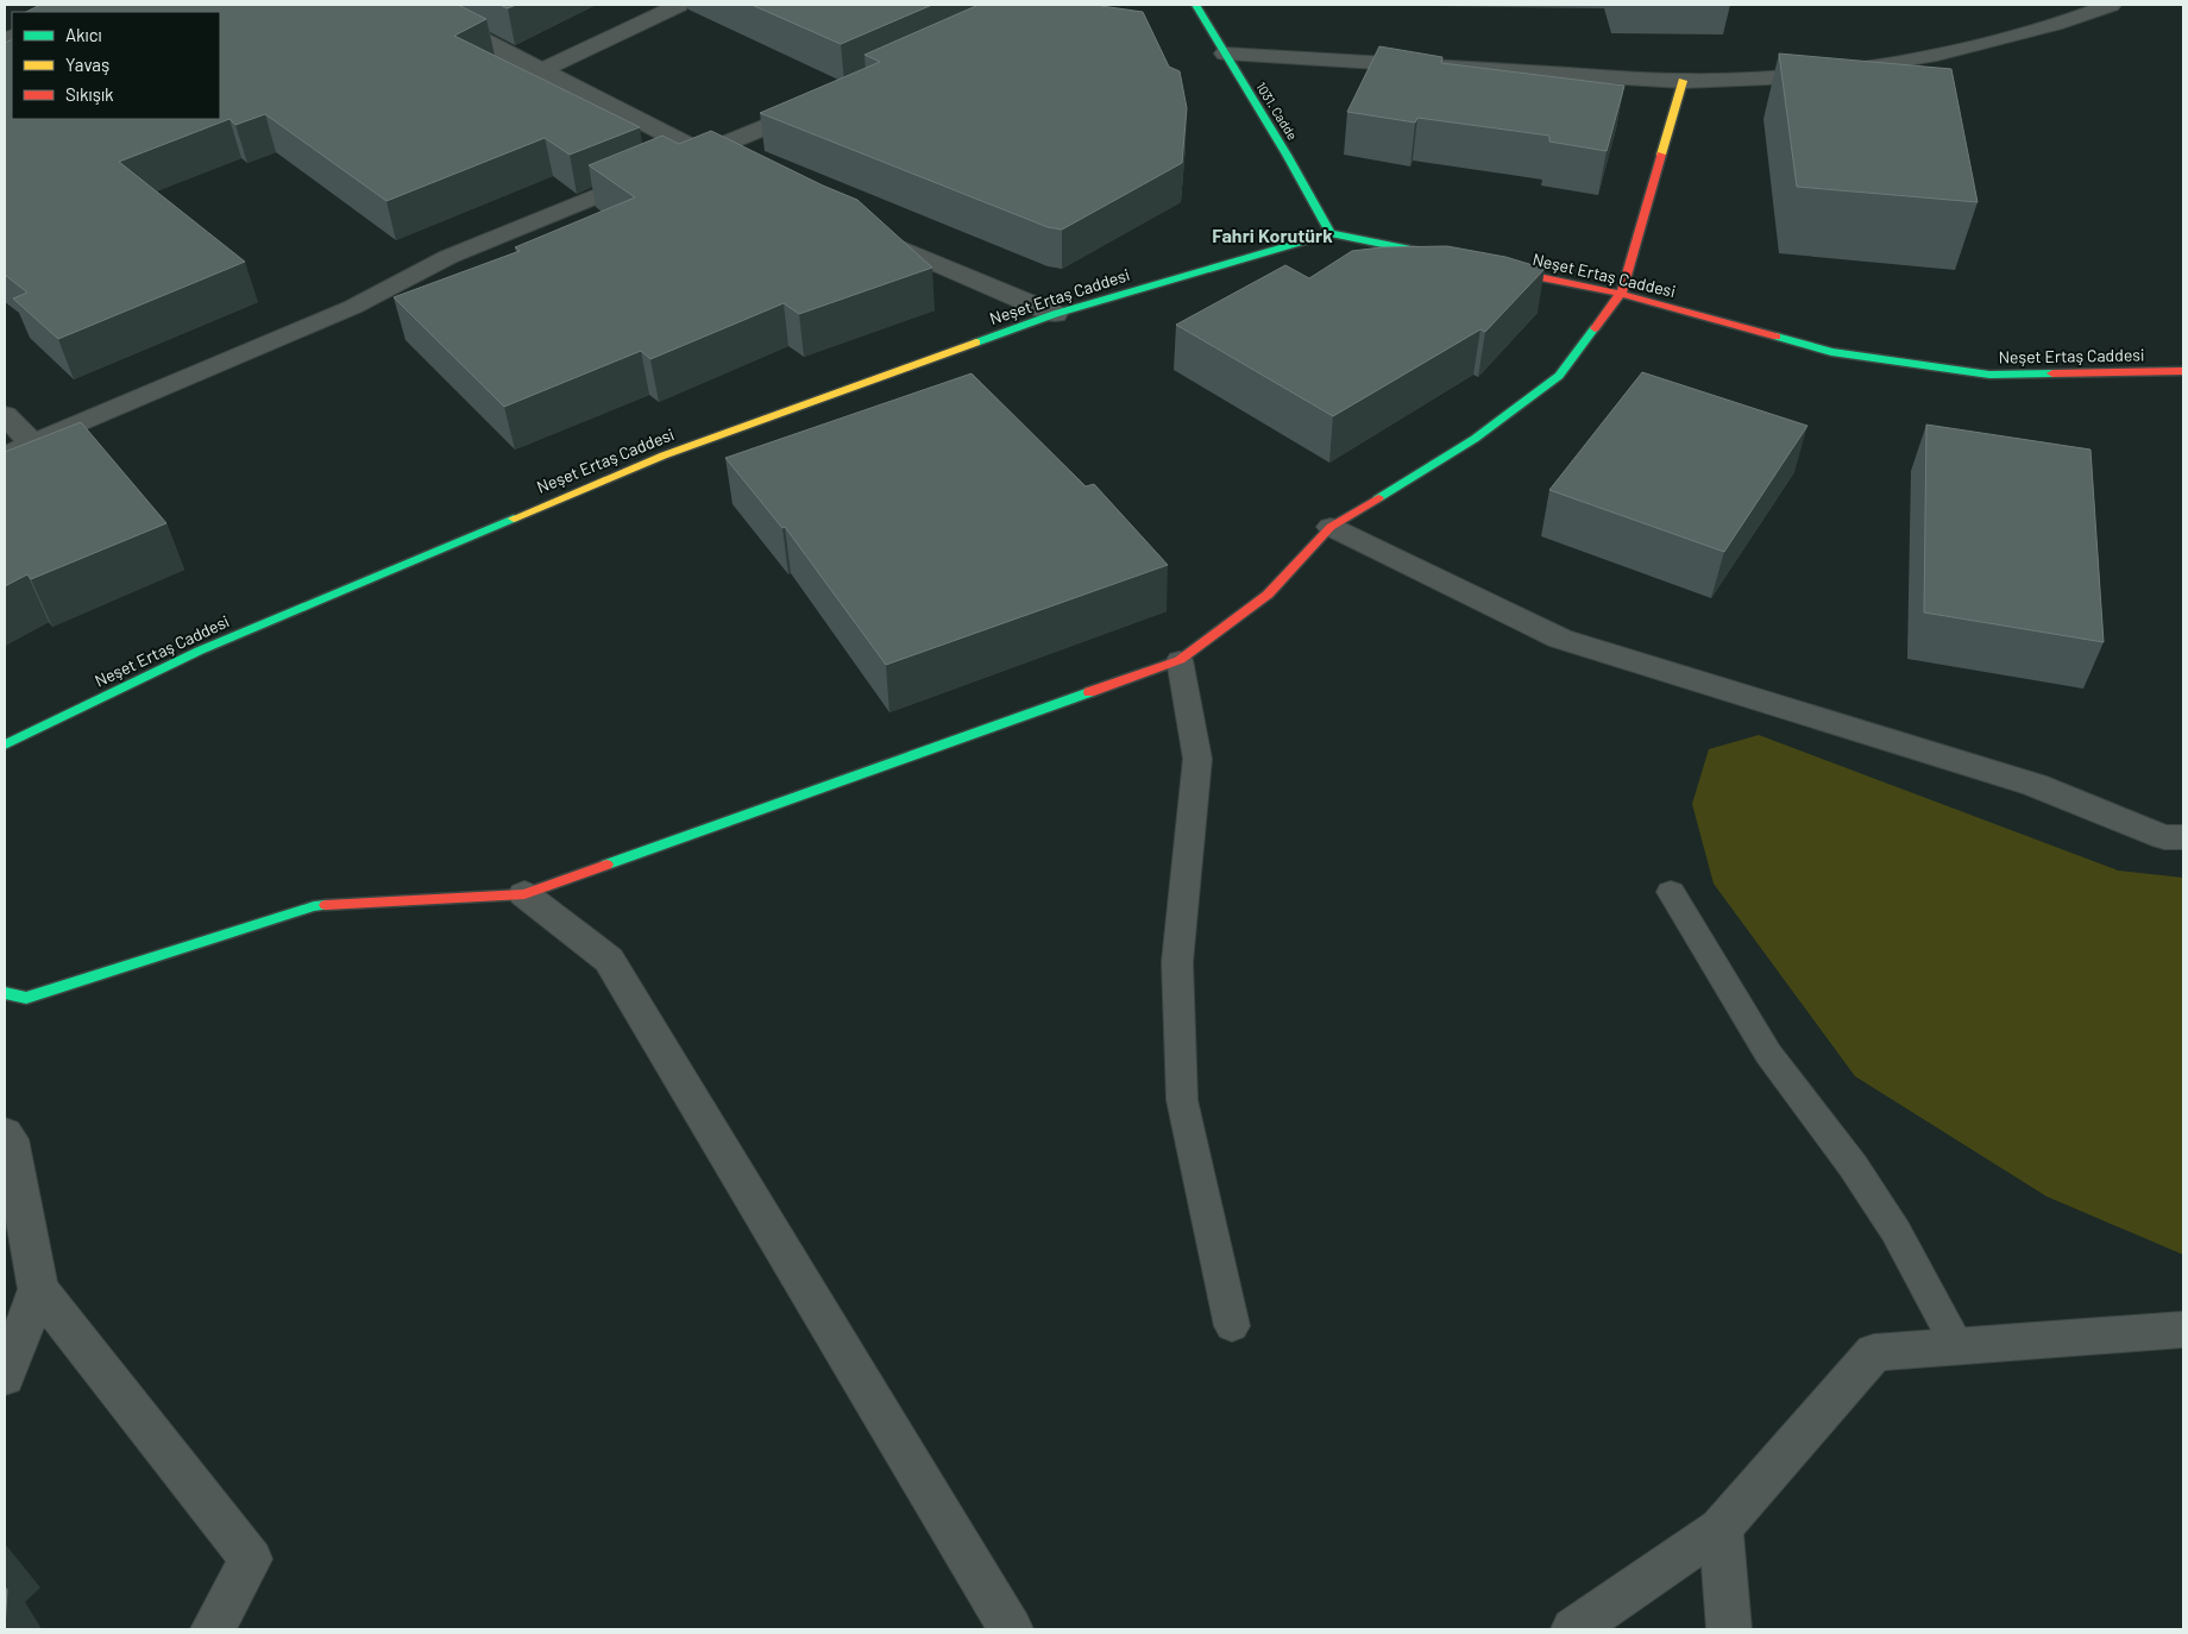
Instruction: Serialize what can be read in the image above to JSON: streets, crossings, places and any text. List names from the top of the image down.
{
  "streets": {
    "street": ["1031. Cadde", "Neşet Ertaş Caddesi"]
  },
  "crossings": [
    ["1031. Cadde", "Neşet Ertaş Caddesi"]
  ],
  "districts": ["Fahri Korutürk"],
  "legend": ["Akıcı", "Yavaş", "Sıkışık"]
}
